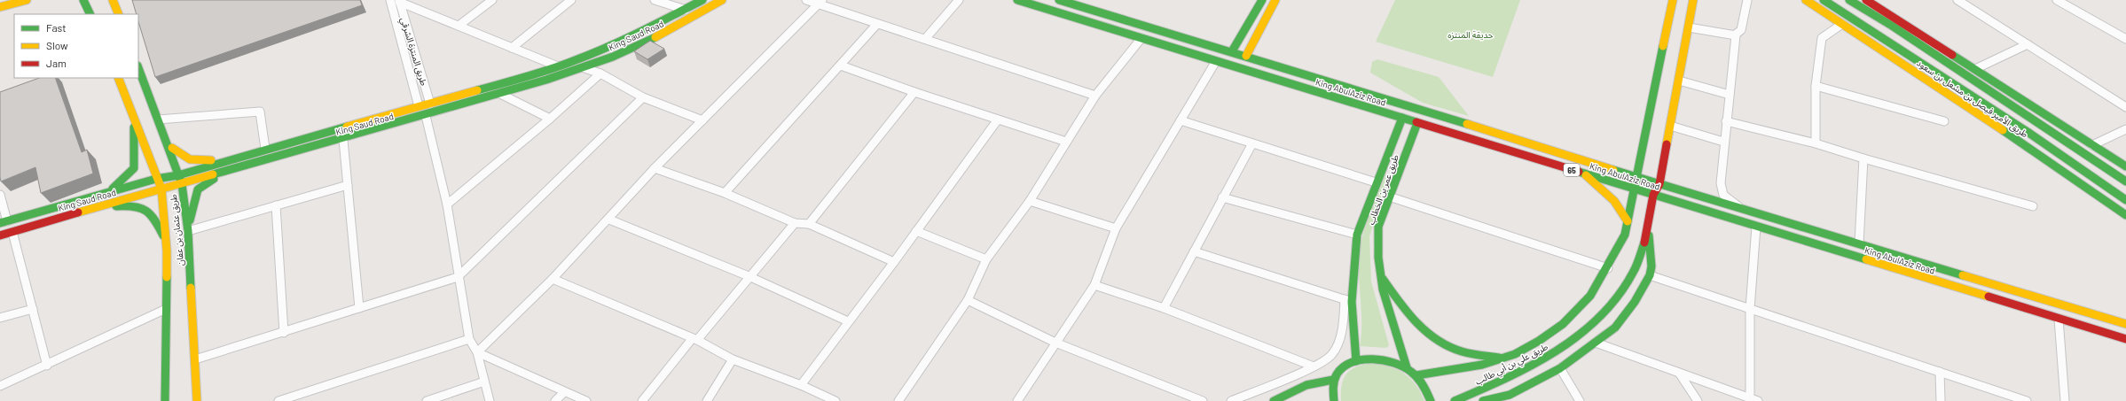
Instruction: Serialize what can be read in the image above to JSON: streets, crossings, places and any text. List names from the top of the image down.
{
  "streets": {
    "main road": [
      "King Saud Road",
      "King AbulAziz Road",
      "طريق الأمير فيصل بن مشعل بن سعود",
      "65",
      "طريق عمر بن الخطاب",
      "طريق عثمان بن عفان",
      "طريق علي بن أبي طالب"
    ],
    "street": ["طريق المنتزة الشرقي"]
  },
  "crossings": [
    ["King Saud Road", "طريق المنتزة الشرقي"],
    ["King Saud Road", "طريق عثمان بن عفان"],
    ["King AbulAziz Road", "طريق عمر بن الخطاب"],
    ["King AbulAziz Road", "طريق علي بن أبي طالب"]
  ],
  "parks": ["حديقة المنتزه"],
  "legend": ["Fast", "Slow", "Jam"]
}
